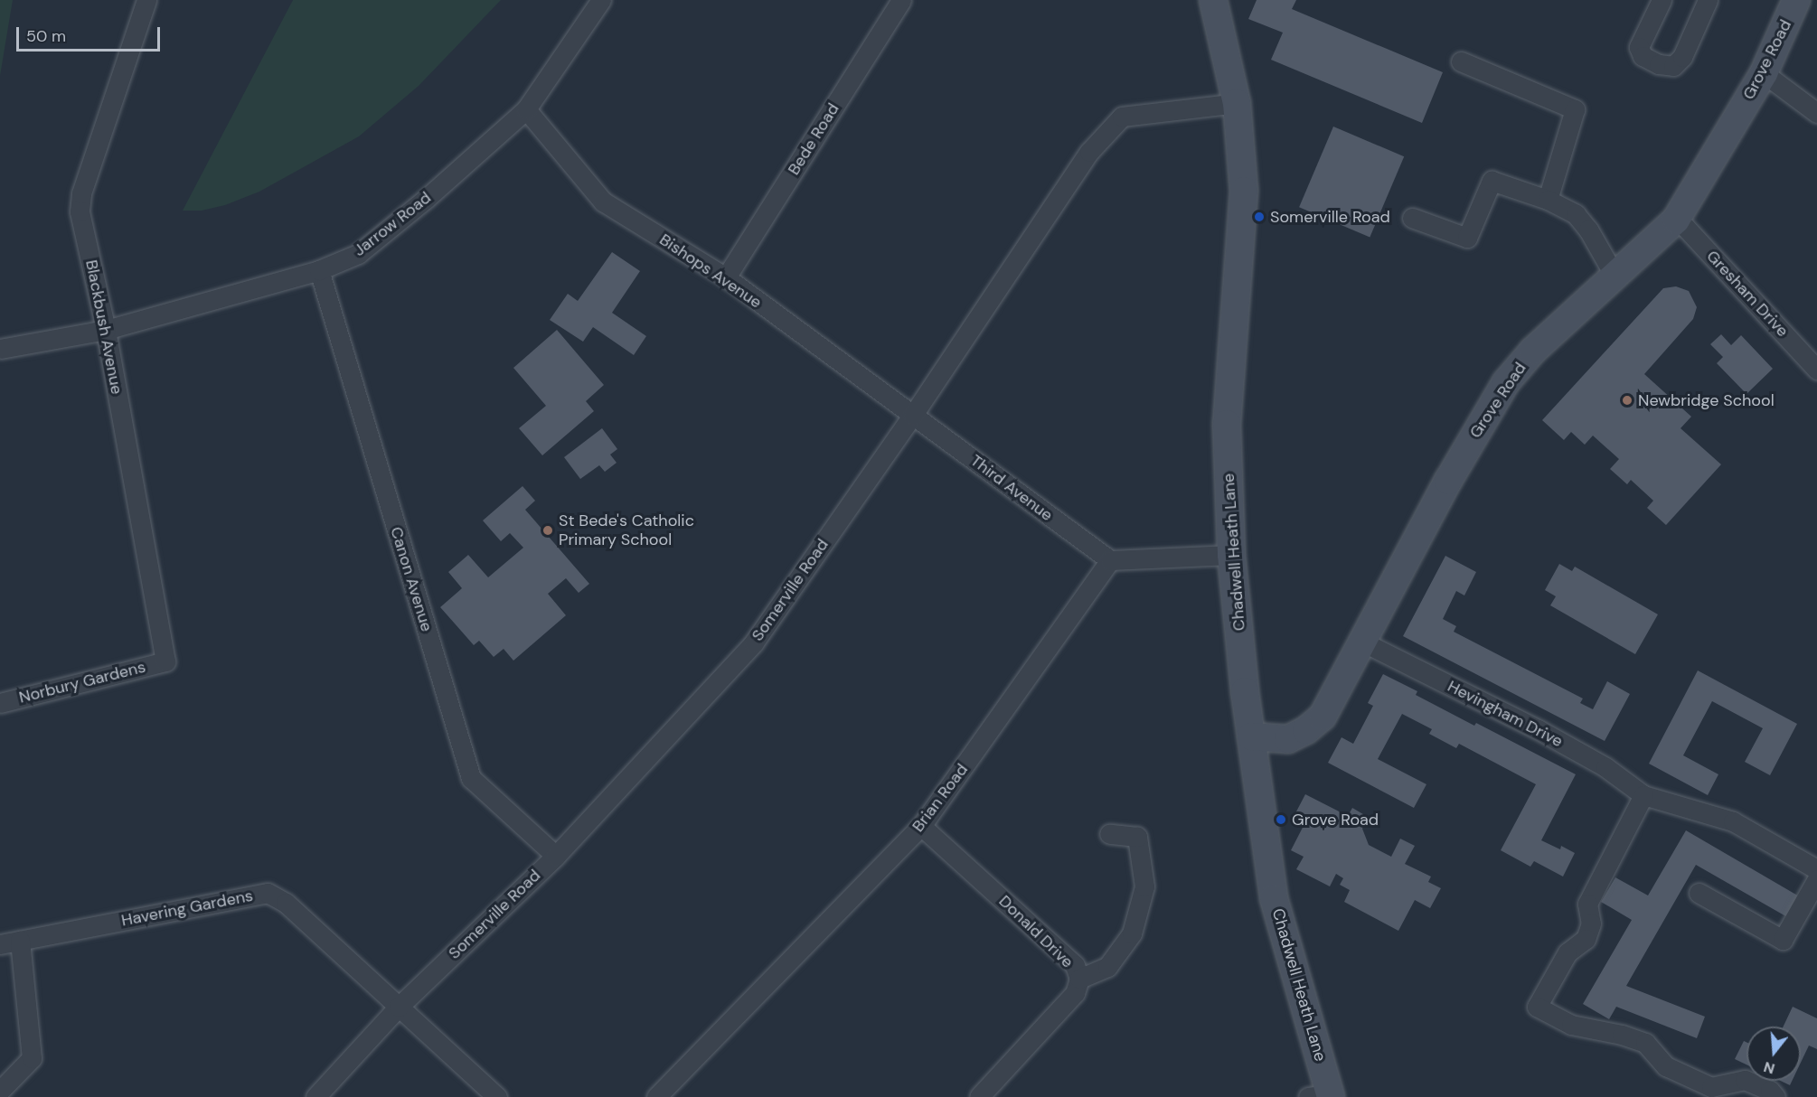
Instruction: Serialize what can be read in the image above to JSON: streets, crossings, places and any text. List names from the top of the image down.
{
  "streets": {
    "street": [
      "Grove Road",
      "Bede Road",
      "Jarrow Road",
      "Bishops Avenue",
      "Gresham Drive",
      "Blackbush Avenue",
      "Third Avenue",
      "Chadwell Heath Lane",
      "Canon Avenue",
      "Somerville Road",
      "Norbury Gardens",
      "Hevingham Drive",
      "Brian Road",
      "Havering Gardens",
      "Donald Drive"
    ]
  },
  "crossings": [
    ["Grove Road", "Gresham Drive"],
    ["Grove Road", "Chadwell Heath Lane"],
    ["Grove Road", "Hevingham Drive"],
    ["Bede Road", "Bishops Avenue"],
    ["Jarrow Road", "Bishops Avenue"],
    ["Jarrow Road", "Blackbush Avenue"],
    ["Jarrow Road", "Canon Avenue"],
    ["Bishops Avenue", "Third Avenue"],
    ["Bishops Avenue", "Somerville Road"],
    ["Blackbush Avenue", "Norbury Gardens"],
    ["Third Avenue", "Somerville Road"],
    ["Third Avenue", "Brian Road"],
    ["Chadwell Heath Lane", "Somerville Road"],
    ["Canon Avenue", "Somerville Road"],
    ["Somerville Road", "Havering Gardens"],
    ["Brian Road", "Donald Drive"]
  ],
  "places": [
    "Somerville Road",
    "Newbridge School",
    "St Bede's Catholic Primary School",
    "Grove Road"
  ],
  "scale_bar": "50 m",
  "north": "bottom"
}
